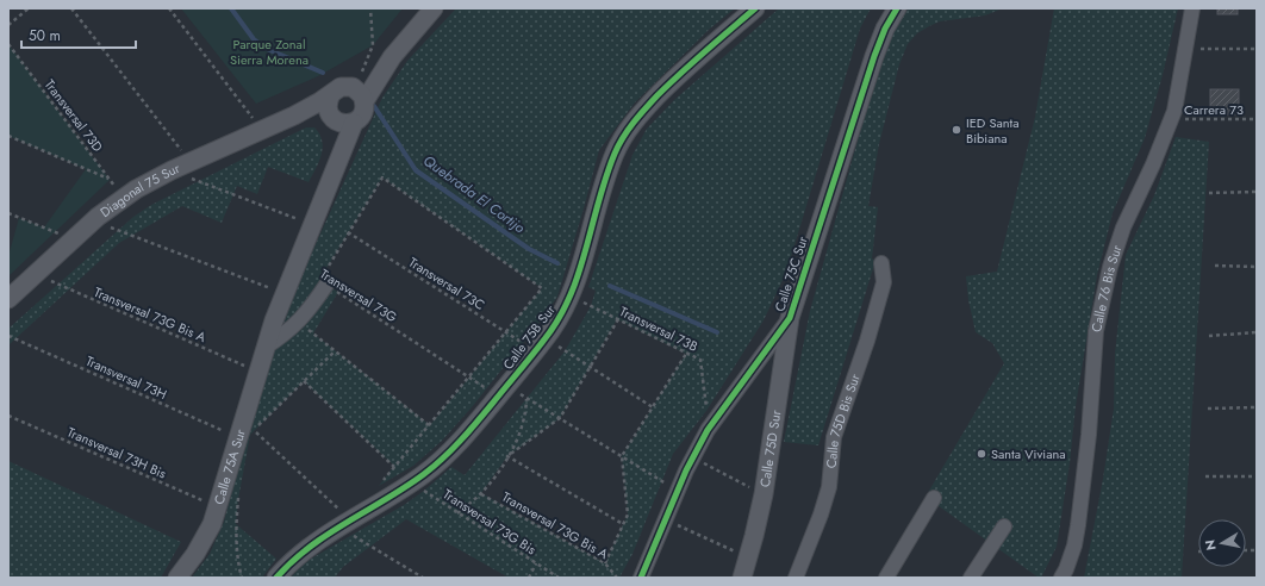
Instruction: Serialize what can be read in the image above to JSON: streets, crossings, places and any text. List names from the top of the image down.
{
  "streets": {
    "street": [
      "Diagonal 75 Sur",
      "Calle 75C Sur",
      "Calle 76 Bis Sur",
      "Calle 75B Sur",
      "Calle 75D Bis Sur",
      "Calle 75D Sur",
      "Calle 75A Sur"
    ],
    "path": [
      "Carrera 73",
      "Transversal 73D",
      "Transversal 73C",
      "Transversal 73G",
      "Transversal 73G Bis A",
      "Transversal 73B",
      "Transversal 73H",
      "Transversal 73H Bis",
      "Transversal 73G Bis"
    ]
  },
  "crossings": [
    ["Carrera 73", "Calle 76 Bis Sur"],
    ["Transversal 73D", "Diagonal 75 Sur"],
    ["Diagonal 75 Sur", "Transversal 73G Bis A"],
    ["Diagonal 75 Sur", "Calle 75A Sur"],
    ["Calle 75C Sur", "Transversal 73G"],
    ["Calle 75C Sur", "Transversal 73B"],
    ["Calle 75C Sur", "Calle 75D Sur"],
    ["Transversal 73C", "Calle 75B Sur"],
    ["Transversal 73G", "Calle 75B Sur"],
    ["Transversal 73G Bis A", "Calle 75A Sur"],
    ["Transversal 73B", "Calle 75B Sur"],
    ["Calle 75B Sur", "Transversal 73G Bis"],
    ["Transversal 73H", "Calle 75A Sur"],
    ["Transversal 73H Bis", "Calle 75A Sur"]
  ],
  "water": ["Quebrada El Cortijo"],
  "parks": ["Parque Zonal Sierra Morena"],
  "places": ["IED Santa Bibiana", "Santa Viviana"],
  "scale_bar": "50 m",
  "north": "left"
}
